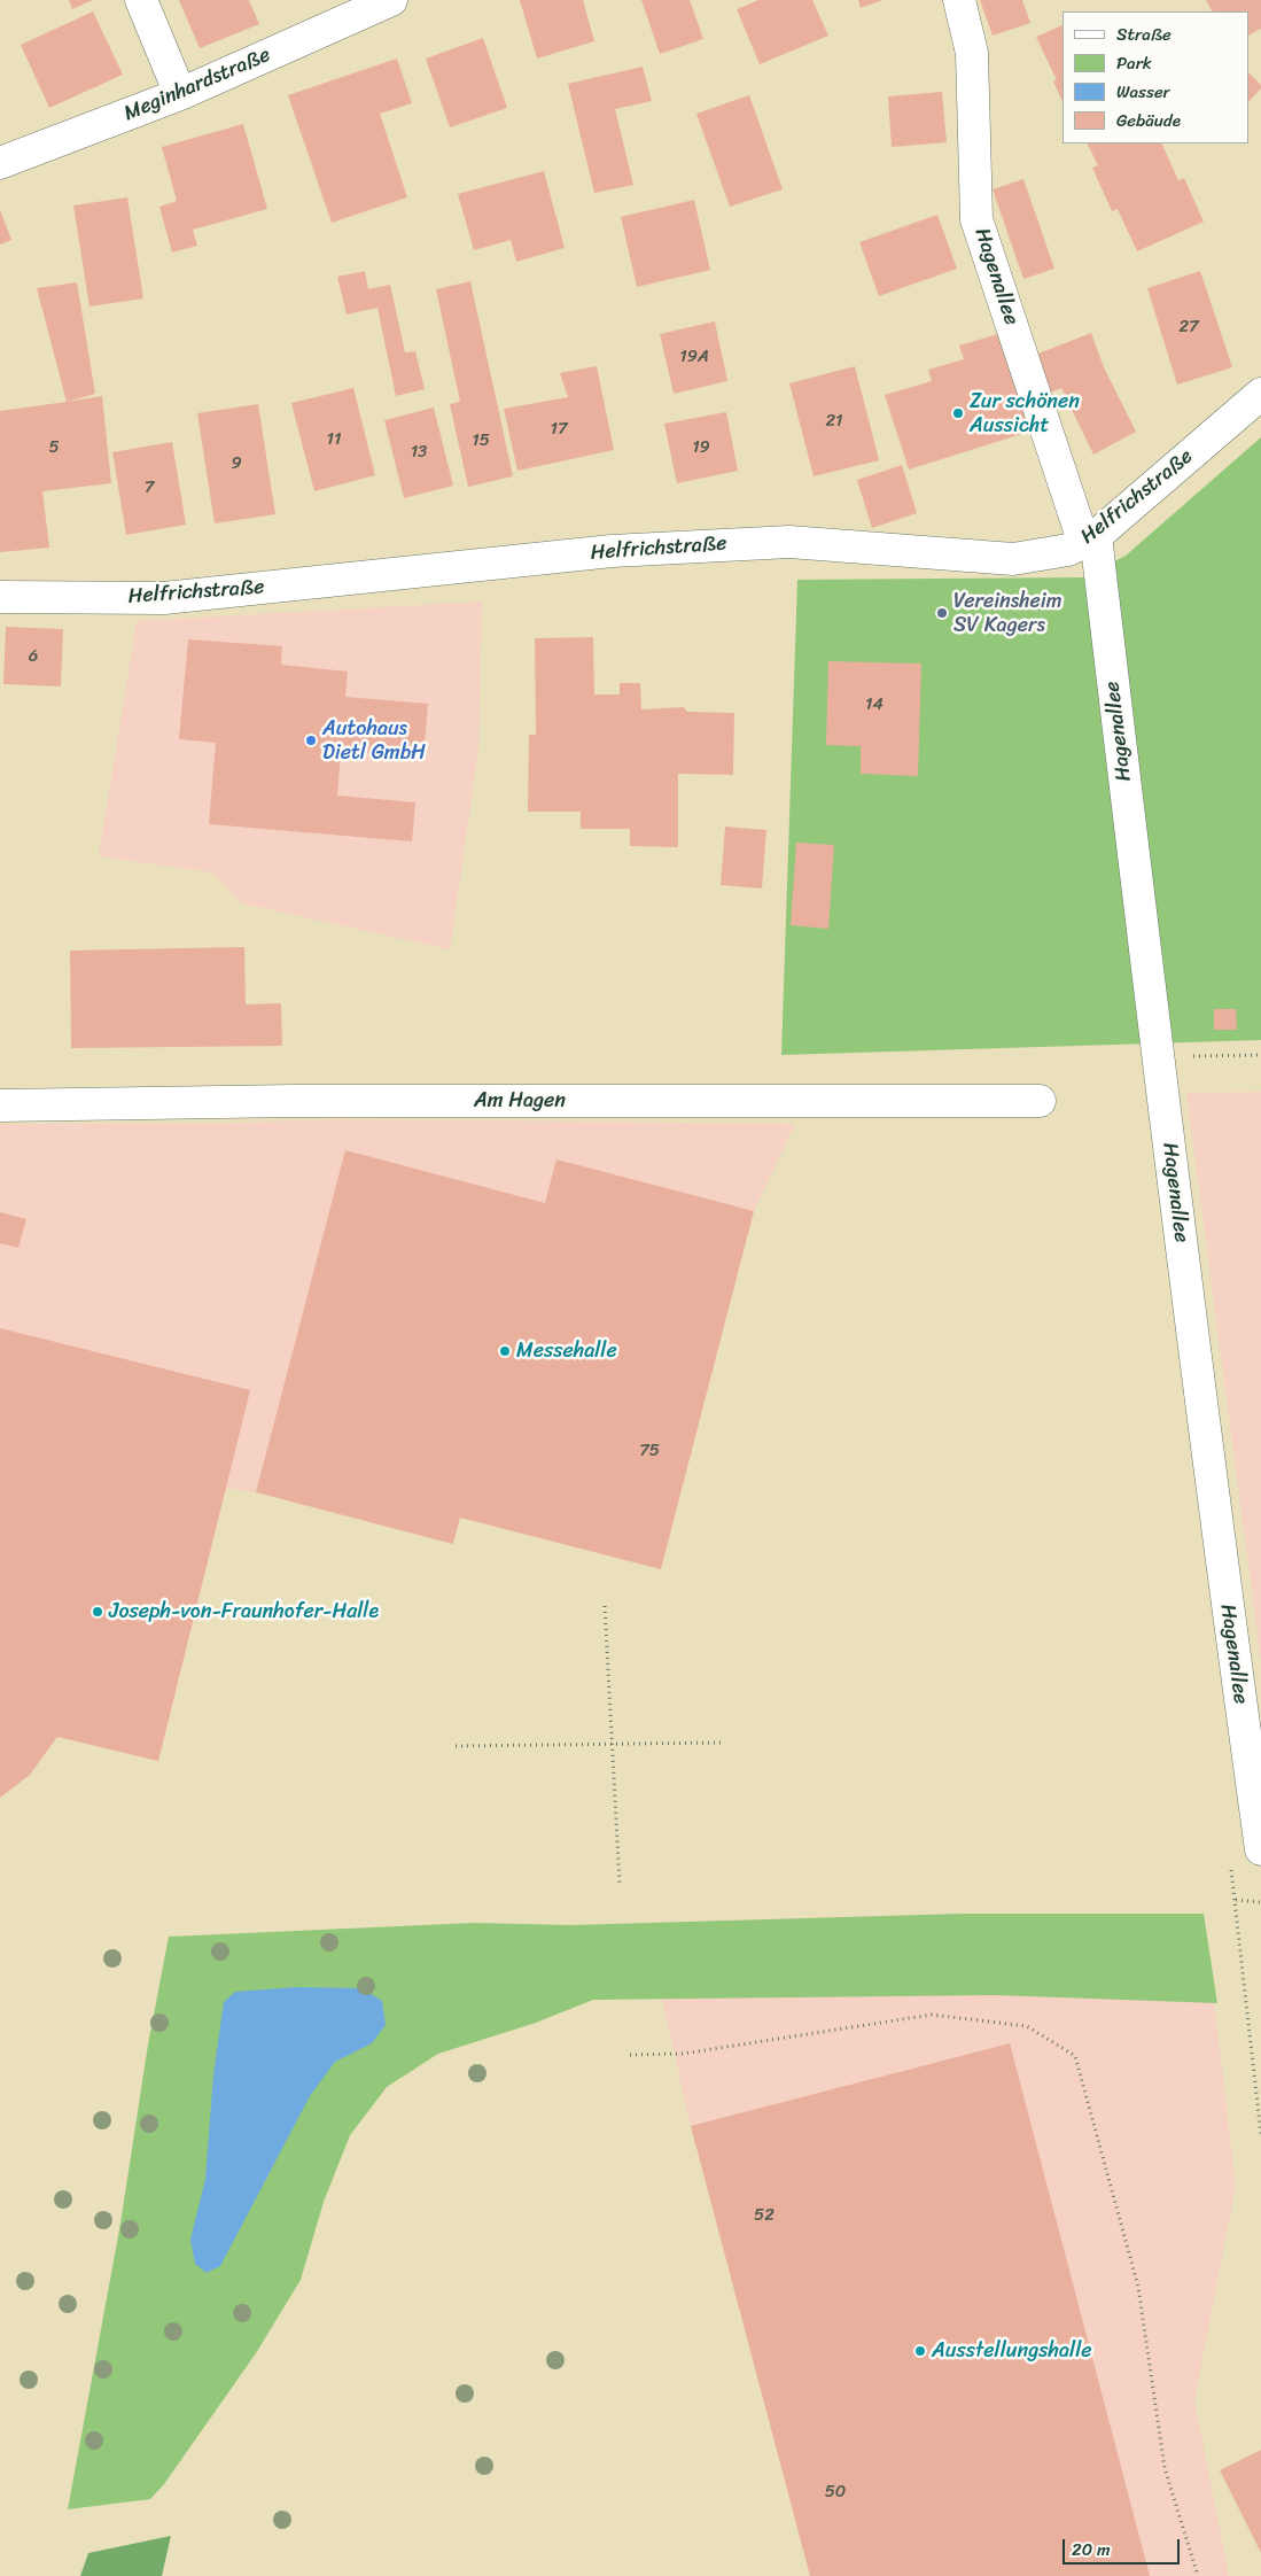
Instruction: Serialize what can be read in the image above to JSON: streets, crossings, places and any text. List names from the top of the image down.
{
  "streets": {
    "street": [
      "Meginhardstraße",
      "Hagenallee",
      "Helfrichstraße",
      "Am Hagen"
    ]
  },
  "crossings": [
    ["Hagenallee", "Helfrichstraße"]
  ],
  "places": [
    "Zur schönen Aussicht",
    "Vereinsheim SV Kagers",
    "Autohaus Dietl GmbH",
    "Messehalle",
    "Joseph-von-Fraunhofer-Halle",
    "Ausstellungshalle"
  ],
  "house_numbers": [
    "27",
    "19A",
    "21",
    "17",
    "11",
    "15",
    "5",
    "19",
    "13",
    "9",
    "7",
    "6",
    "14",
    "75",
    "52",
    "50"
  ],
  "legend": [
    "Straße",
    "Park",
    "Wasser",
    "Gebäude"
  ],
  "scale_bar": "20 m"
}
